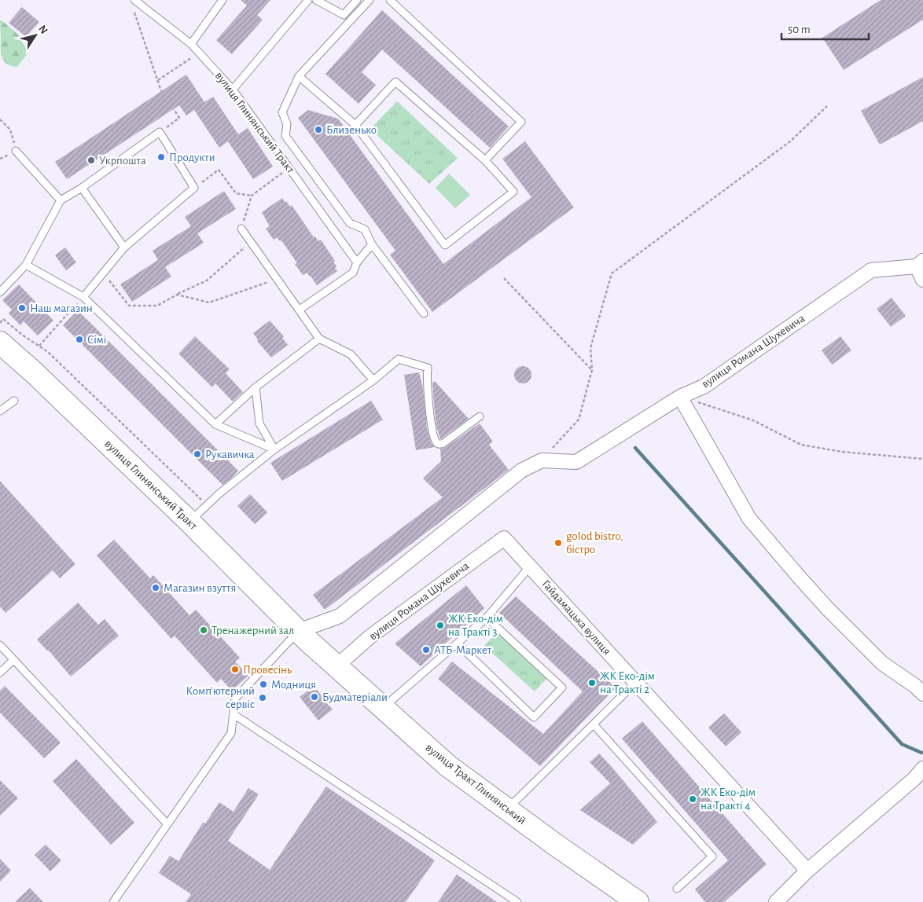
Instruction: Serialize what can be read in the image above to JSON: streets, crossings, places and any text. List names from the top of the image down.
{
  "streets": {
    "main road": ["вулиця Глинянський Тракт", "вулиця Тракт Глинянський"],
    "street": ["вулиця Романа Шухевича", "Гайдамацька вулиця"]
  },
  "crossings": [
    ["вулиця Глинянський Тракт", "вулиця Тракт Глинянський"],
    ["вулиця Романа Шухевича", "Гайдамацька вулиця"],
    ["вулиця Романа Шухевича", "вулиця Тракт Глинянський"]
  ],
  "places": [
    "Близенько",
    "Продукти",
    "Укрпошта",
    "Наш магазин",
    "Сімі",
    "Рукавичка",
    "golod bistro, бістро",
    "Магазин взуття",
    "ЖК Еко-дім на Тракті 3",
    "Тренажерний зал",
    "АТБ-Маркет",
    "Провесінь",
    "ЖК Еко-дім на Тракті 2",
    "Модниця",
    "Будматеріали",
    "Комп'ютерний сервіс",
    "ЖК Еко-дім на Тракті 4"
  ],
  "scale_bar": "50 m",
  "north": "top right"
}
